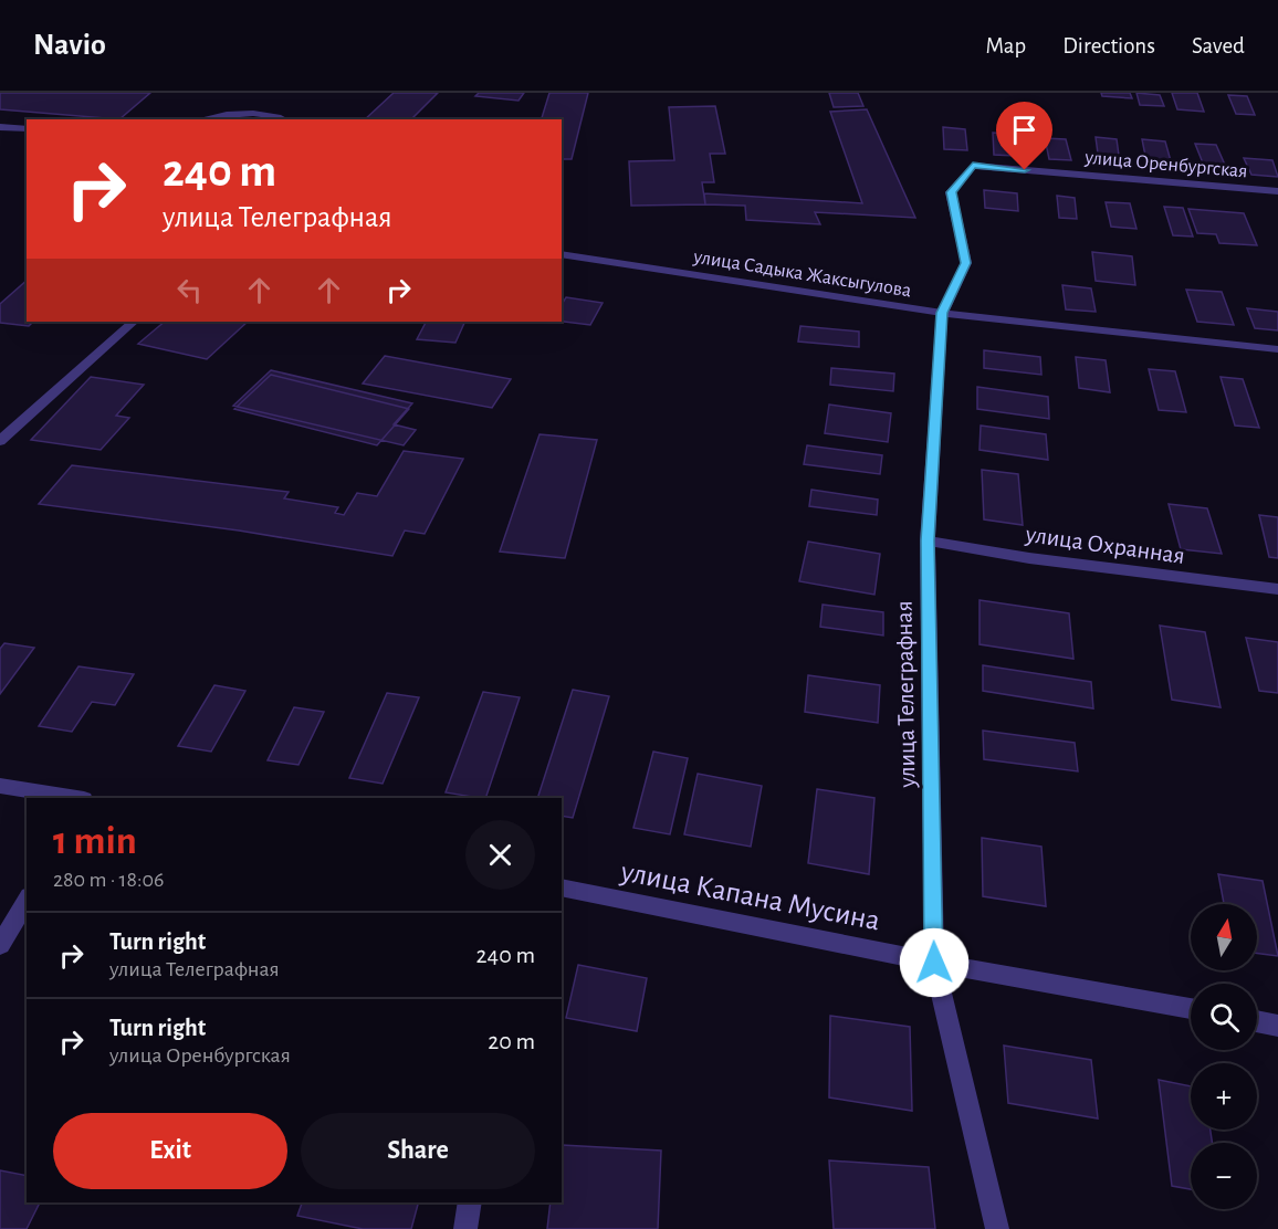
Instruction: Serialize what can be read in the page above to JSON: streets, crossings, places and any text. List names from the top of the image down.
{
  "streets": {
    "street": [
      "улица Оренбургская",
      "улица Садыка Жаксыгулова",
      "улица Охранная",
      "улица Телеграфная",
      "улица Капана Мусина"
    ]
  },
  "crossings": [
    ["улица Оренбургская", "улица Телеграфная"],
    ["улица Садыка Жаксыгулова", "улица Телеграфная"],
    ["улица Охранная", "улица Телеграфная"],
    ["улица Телеграфная", "улица Капана Мусина"]
  ],
  "north": "top",
  "page": {
    "header": "Navio",
    "nav": ["Map", "Directions", "Saved"],
    "turn": ["240 m", "улица Телеграфная"],
    "heading": ["1 min", "280 m · 18:06"],
    "map_buttons": ["+", "−"],
    "list": [
      {
        "name": "Turn right",
        "note": "улица Телеграфная",
        "value": "240 m"
      },
      {
        "name": "Turn right",
        "note": "улица Оренбургская",
        "value": "20 m"
      }
    ],
    "buttons": ["Exit", "Share"]
  }
}
